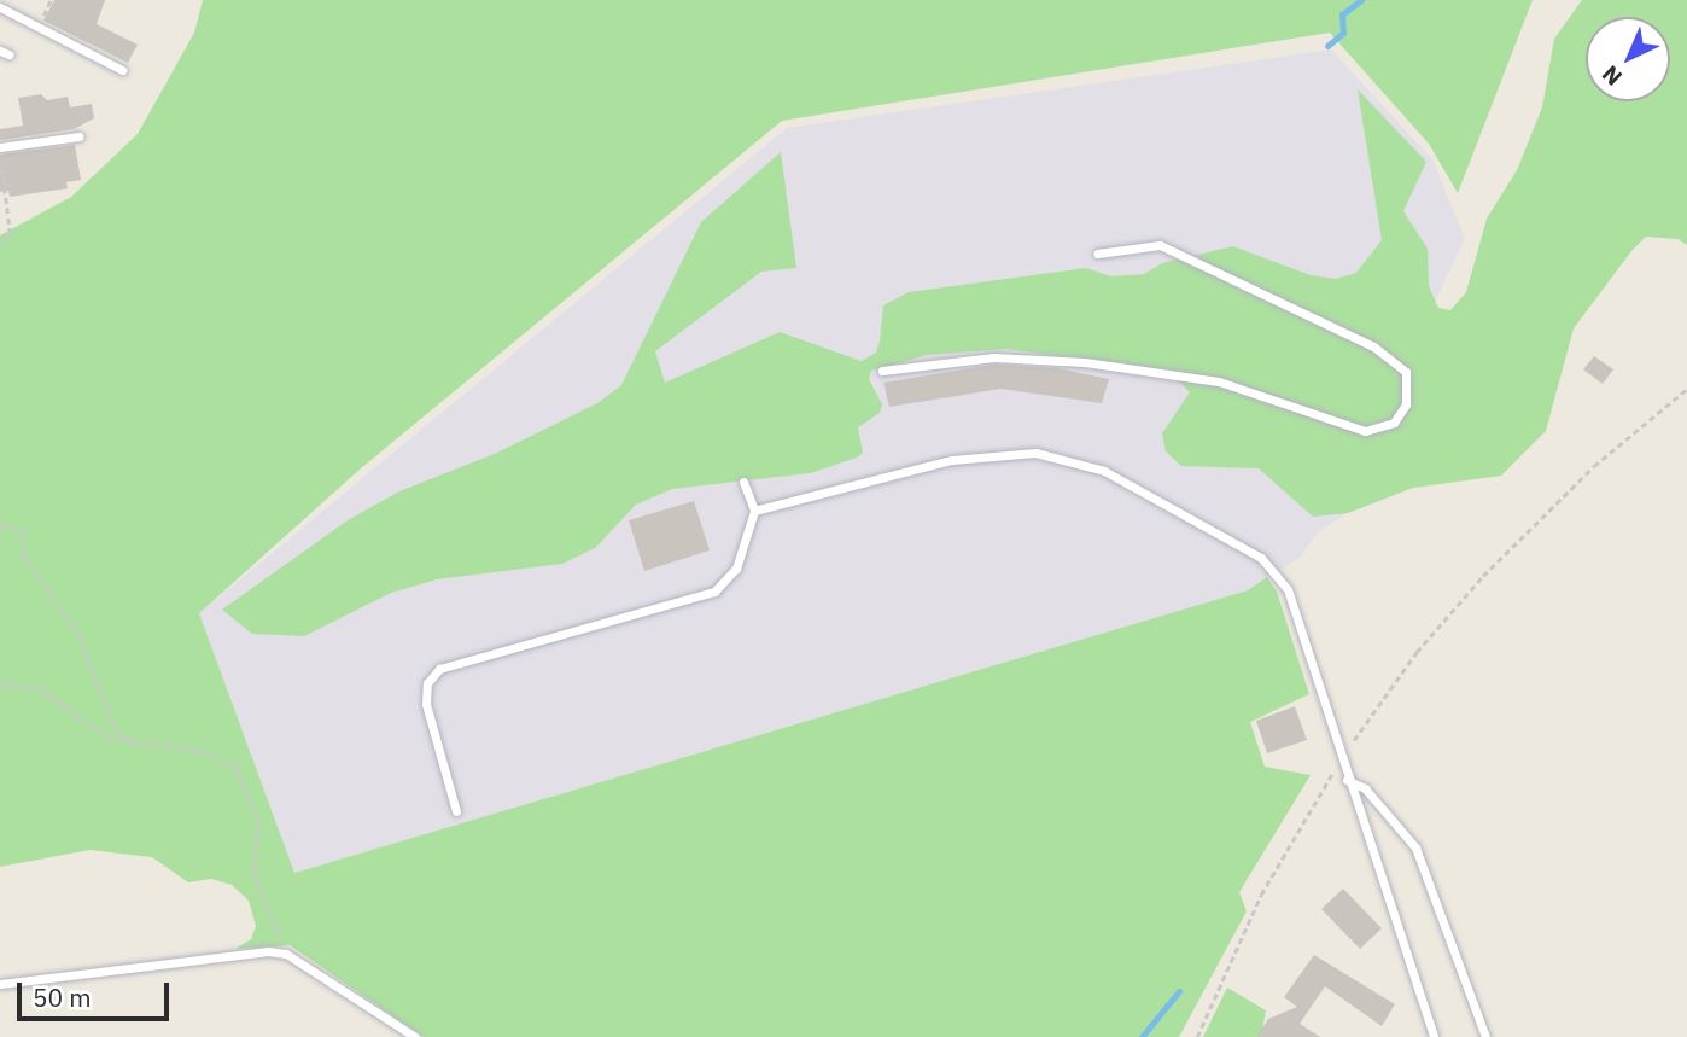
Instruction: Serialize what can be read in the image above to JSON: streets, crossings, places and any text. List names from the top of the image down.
{
  "scale_bar": "50 m",
  "north": "bottom left"
}
